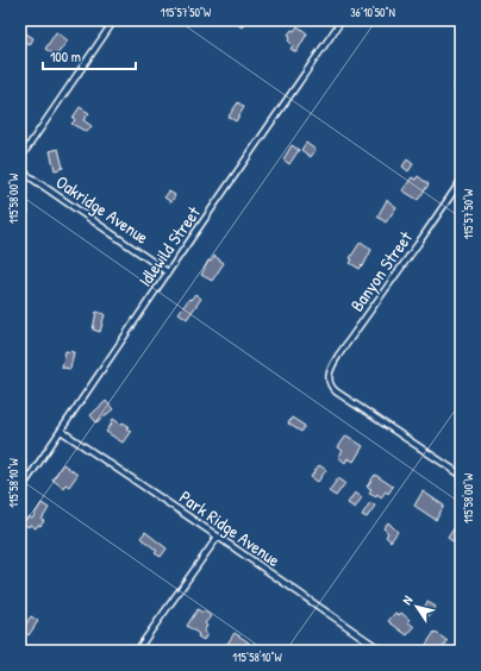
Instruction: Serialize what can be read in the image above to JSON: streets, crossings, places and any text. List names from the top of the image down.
{
  "streets": {
    "street": [
      "Oakridge Avenue",
      "Idlewild Street",
      "Banyon Street",
      "Park Ridge Avenue"
    ]
  },
  "crossings": [
    ["Oakridge Avenue", "Idlewild Street"],
    ["Idlewild Street", "Park Ridge Avenue"]
  ],
  "scale_bar": "100 m",
  "north": "top left",
  "coordinates": [
    "115°57'50\"W",
    "36°10'50\"N",
    "115°58'00\"W",
    "115°58'10\"W"
  ]
}
